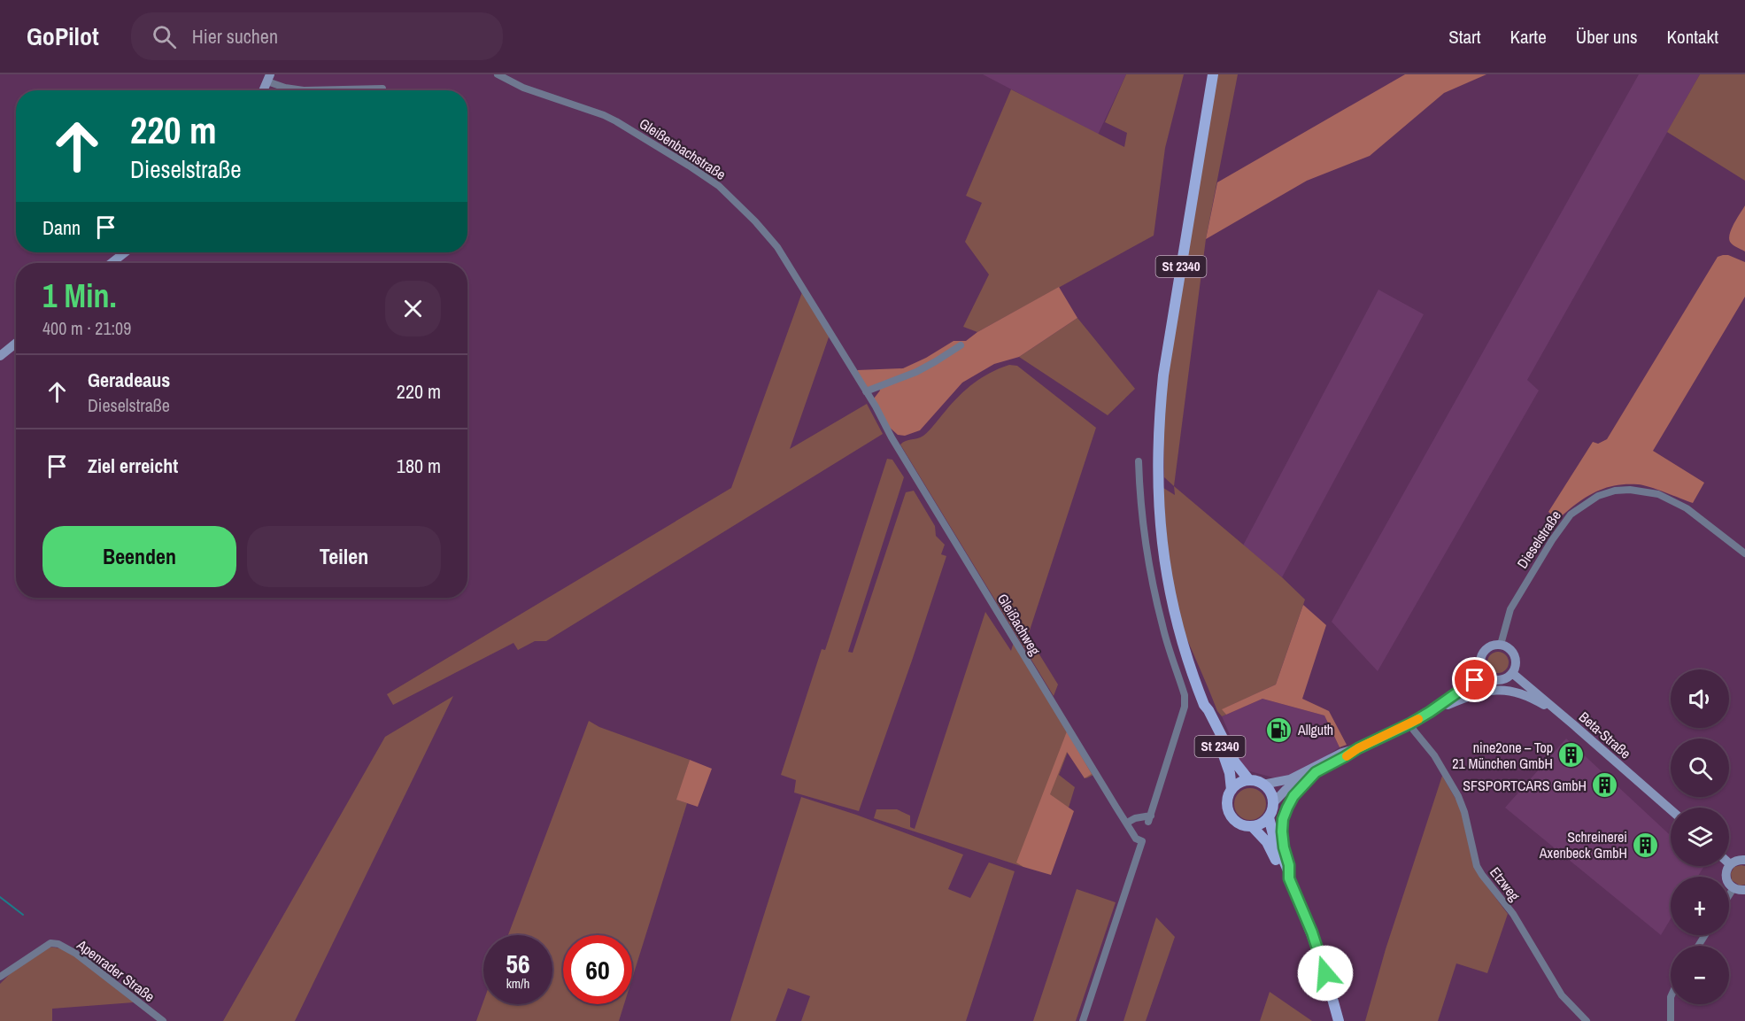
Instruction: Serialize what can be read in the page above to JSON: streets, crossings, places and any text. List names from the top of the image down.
{
  "streets": {
    "main road": ["St 2340"],
    "street": [
      "Gleißenbachstraße",
      "Dieselstraße",
      "Gleißachweg",
      "Beta-Straße",
      "Etzweg",
      "Apenrader Straße"
    ]
  },
  "crossings": [
    ["Gleißenbachstraße", "Gleißachweg"],
    ["Dieselstraße", "Beta-Straße"]
  ],
  "places": {
    "fuel station": ["Allguth"],
    "building": ["nine2one – Top 21 München GmbH", "SFSPORTCARS GmbH", "Schreinerei Axenbeck GmbH"]
  },
  "page": {
    "header": "GoPilot",
    "search": "Hier suchen",
    "nav": [
      "Start",
      "Karte",
      "Über uns",
      "Kontakt"
    ],
    "turn": ["220 m", "Dieselstraße"],
    "then": "Dann",
    "heading": ["1 Min.", "400 m · 21:09"],
    "list": [
      {
        "name": "Geradeaus",
        "note": "Dieselstraße",
        "value": "220 m"
      },
      {
        "name": "Ziel erreicht",
        "value": "180 m"
      }
    ],
    "buttons": ["Beenden", "Teilen"],
    "map_buttons": ["+", "−"],
    "speed": "56 km/h",
    "limit": "60"
  }
}
